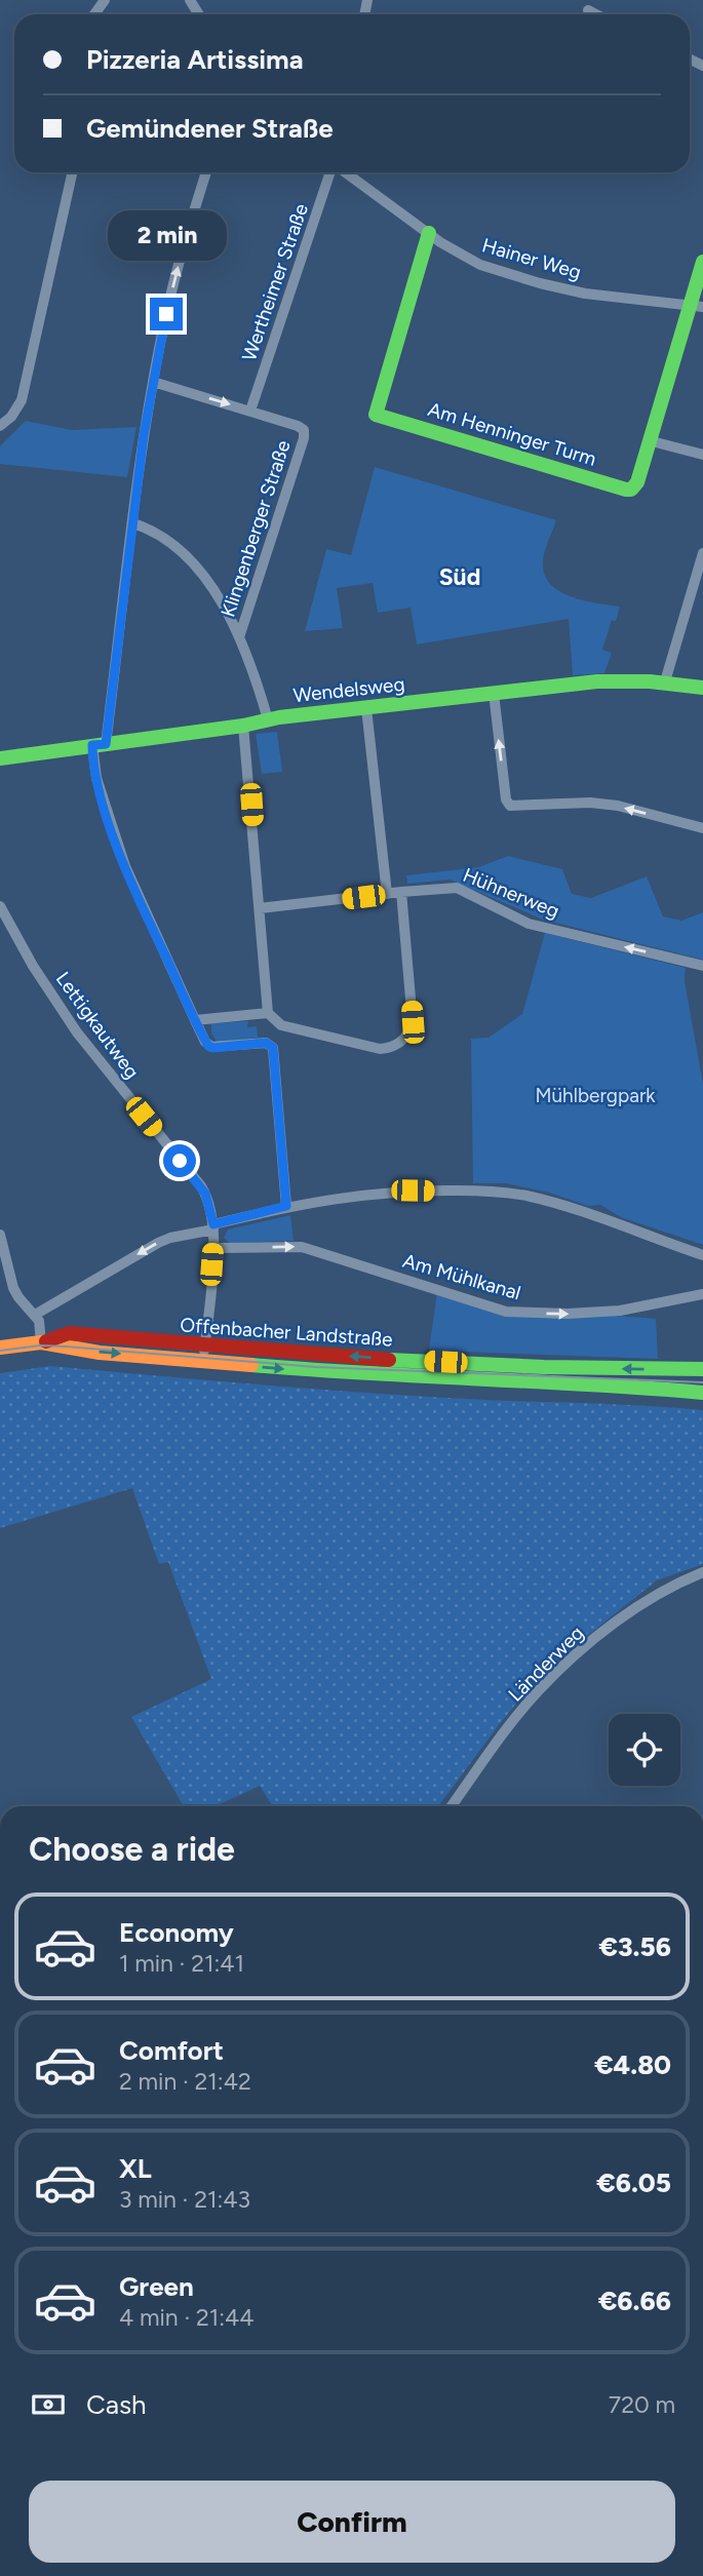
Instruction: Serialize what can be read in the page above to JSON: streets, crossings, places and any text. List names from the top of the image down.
{
  "streets": {
    "street": [
      "Hainer Weg",
      "Wertheimer Straße",
      "Am Henninger Turm",
      "Klingenberger Straße",
      "Wendelsweg",
      "Hühnerweg",
      "Lettigkautweg",
      "Am Mühlkanal",
      "Offenbacher Landstraße",
      "Länderweg"
    ]
  },
  "crossings": [
    ["Hainer Weg", "Am Henninger Turm"],
    ["Wertheimer Straße", "Klingenberger Straße"],
    ["Lettigkautweg", "Am Mühlkanal"],
    ["Lettigkautweg", "Offenbacher Landstraße"]
  ],
  "one_way": ["Hühnerweg"],
  "districts": ["Süd"],
  "parks": ["Mühlbergpark"],
  "page": {
    "banner": ["Pizzeria Artissima", "Gemündener Straße"],
    "bubble": "2 min",
    "heading": "Choose a ride",
    "list": [
      {
        "name": "Economy",
        "note": "1 min · 21:41",
        "value": "€3.56"
      },
      {
        "name": "Comfort",
        "note": "2 min · 21:42",
        "value": "€4.80"
      },
      {
        "name": "XL",
        "note": "3 min · 21:43",
        "value": "€6.05"
      },
      {
        "name": "Green",
        "note": "4 min · 21:44",
        "value": "€6.66"
      }
    ],
    "pay": ["Cash", "720 m"],
    "buttons": "Confirm"
  }
}
